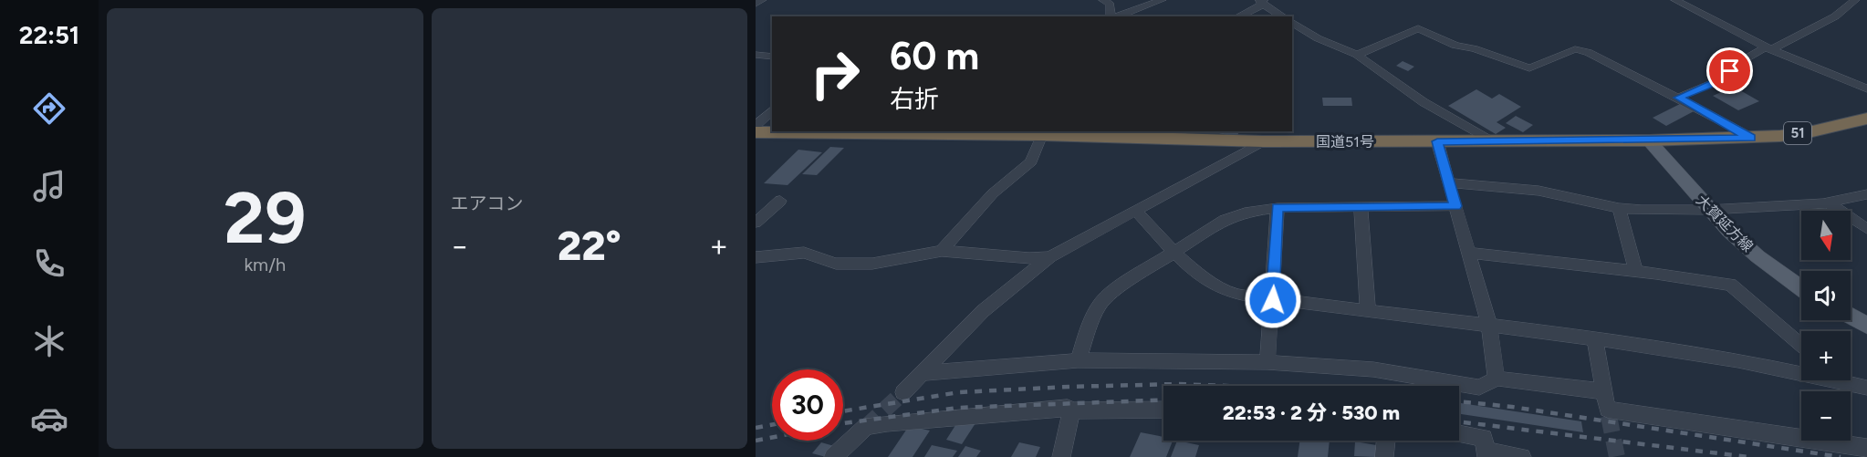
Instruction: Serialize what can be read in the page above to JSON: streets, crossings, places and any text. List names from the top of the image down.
{
  "streets": {
    "highway": ["51", "国道51号"],
    "main road": ["大賀延方線"]
  },
  "crossings": [
    ["国道51号", "大賀延方線"]
  ],
  "north": "bottom",
  "page": {
    "tabs": "22:51",
    "tile": [
      ["29", "km/h"],
      "エアコン"
    ],
    "turn": ["60 m", "右折"],
    "map_buttons": ["+", "−"],
    "heat": ["−", "22°", "+"],
    "limit": "30",
    "trip": "22:53 · 2 分 · 530 m"
  }
}
